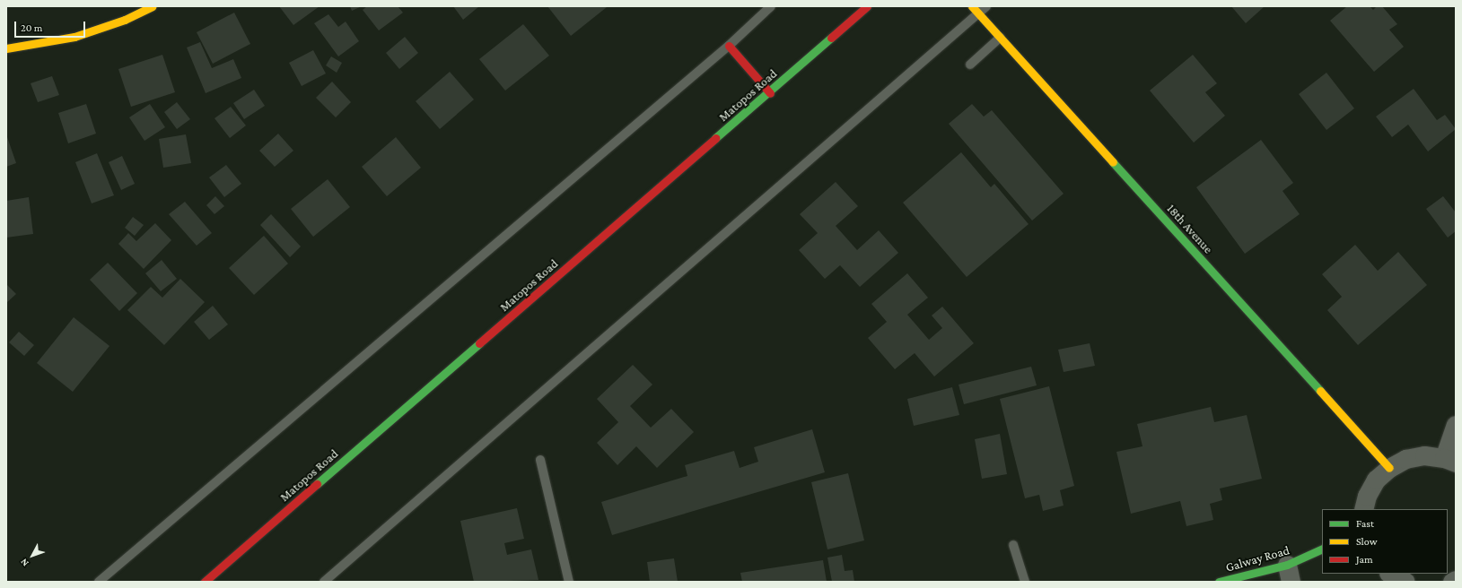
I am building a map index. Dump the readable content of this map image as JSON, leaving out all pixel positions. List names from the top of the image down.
{
  "streets": {
    "street": ["Matopos Road", "18th Avenue", "Galway Road"]
  },
  "legend": ["Fast", "Slow", "Jam"],
  "scale_bar": "20 m",
  "north": "bottom left"
}
